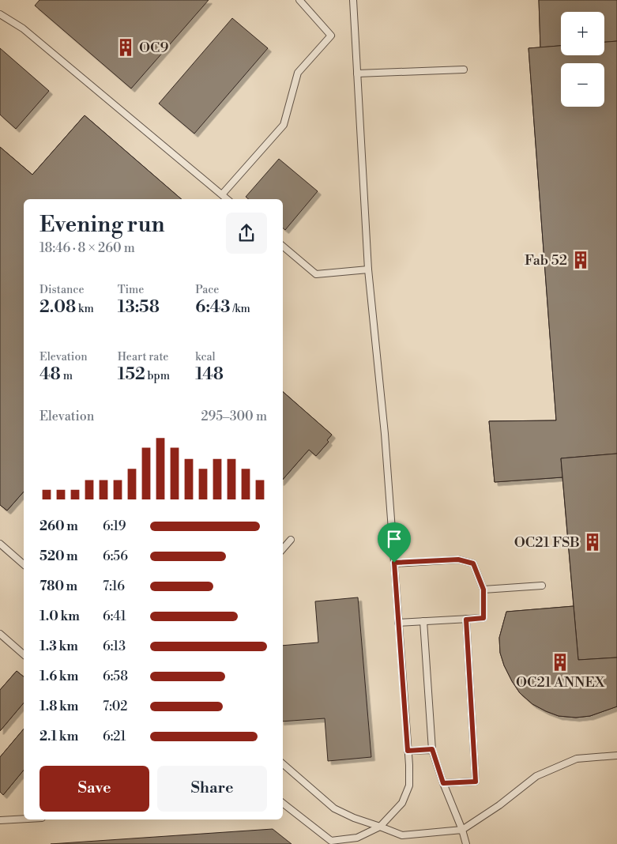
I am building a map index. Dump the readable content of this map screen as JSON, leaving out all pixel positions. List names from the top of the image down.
{
  "places": {
    "building": [
      "OC9",
      "Fab 52",
      "OC21 FSB",
      "OC21 ANNEX"
    ]
  },
  "page": {
    "map_buttons": ["+", "−"],
    "heading": ["Evening run", "18:46 · 8 × 260 m"],
    "stats": [
      ["Distance", "2.08 km"],
      ["Time", "13:58"],
      ["Pace", "6:43 /km"],
      ["Elevation", "48 m"],
      ["Heart rate", "152 bpm"],
      ["kcal", "148"]
    ],
    "chart": ["Elevation", "295–300 m"],
    "list": [
      {
        "name": "260 m",
        "note": "6:19"
      },
      {
        "name": "520 m",
        "note": "6:56"
      },
      {
        "name": "780 m",
        "note": "7:16"
      },
      {
        "name": "1.0 km",
        "note": "6:41"
      },
      {
        "name": "1.3 km",
        "note": "6:13"
      },
      {
        "name": "1.6 km",
        "note": "6:58"
      },
      {
        "name": "1.8 km",
        "note": "7:02"
      },
      {
        "name": "2.1 km",
        "note": "6:21"
      }
    ],
    "buttons": ["Save", "Share"]
  }
}
